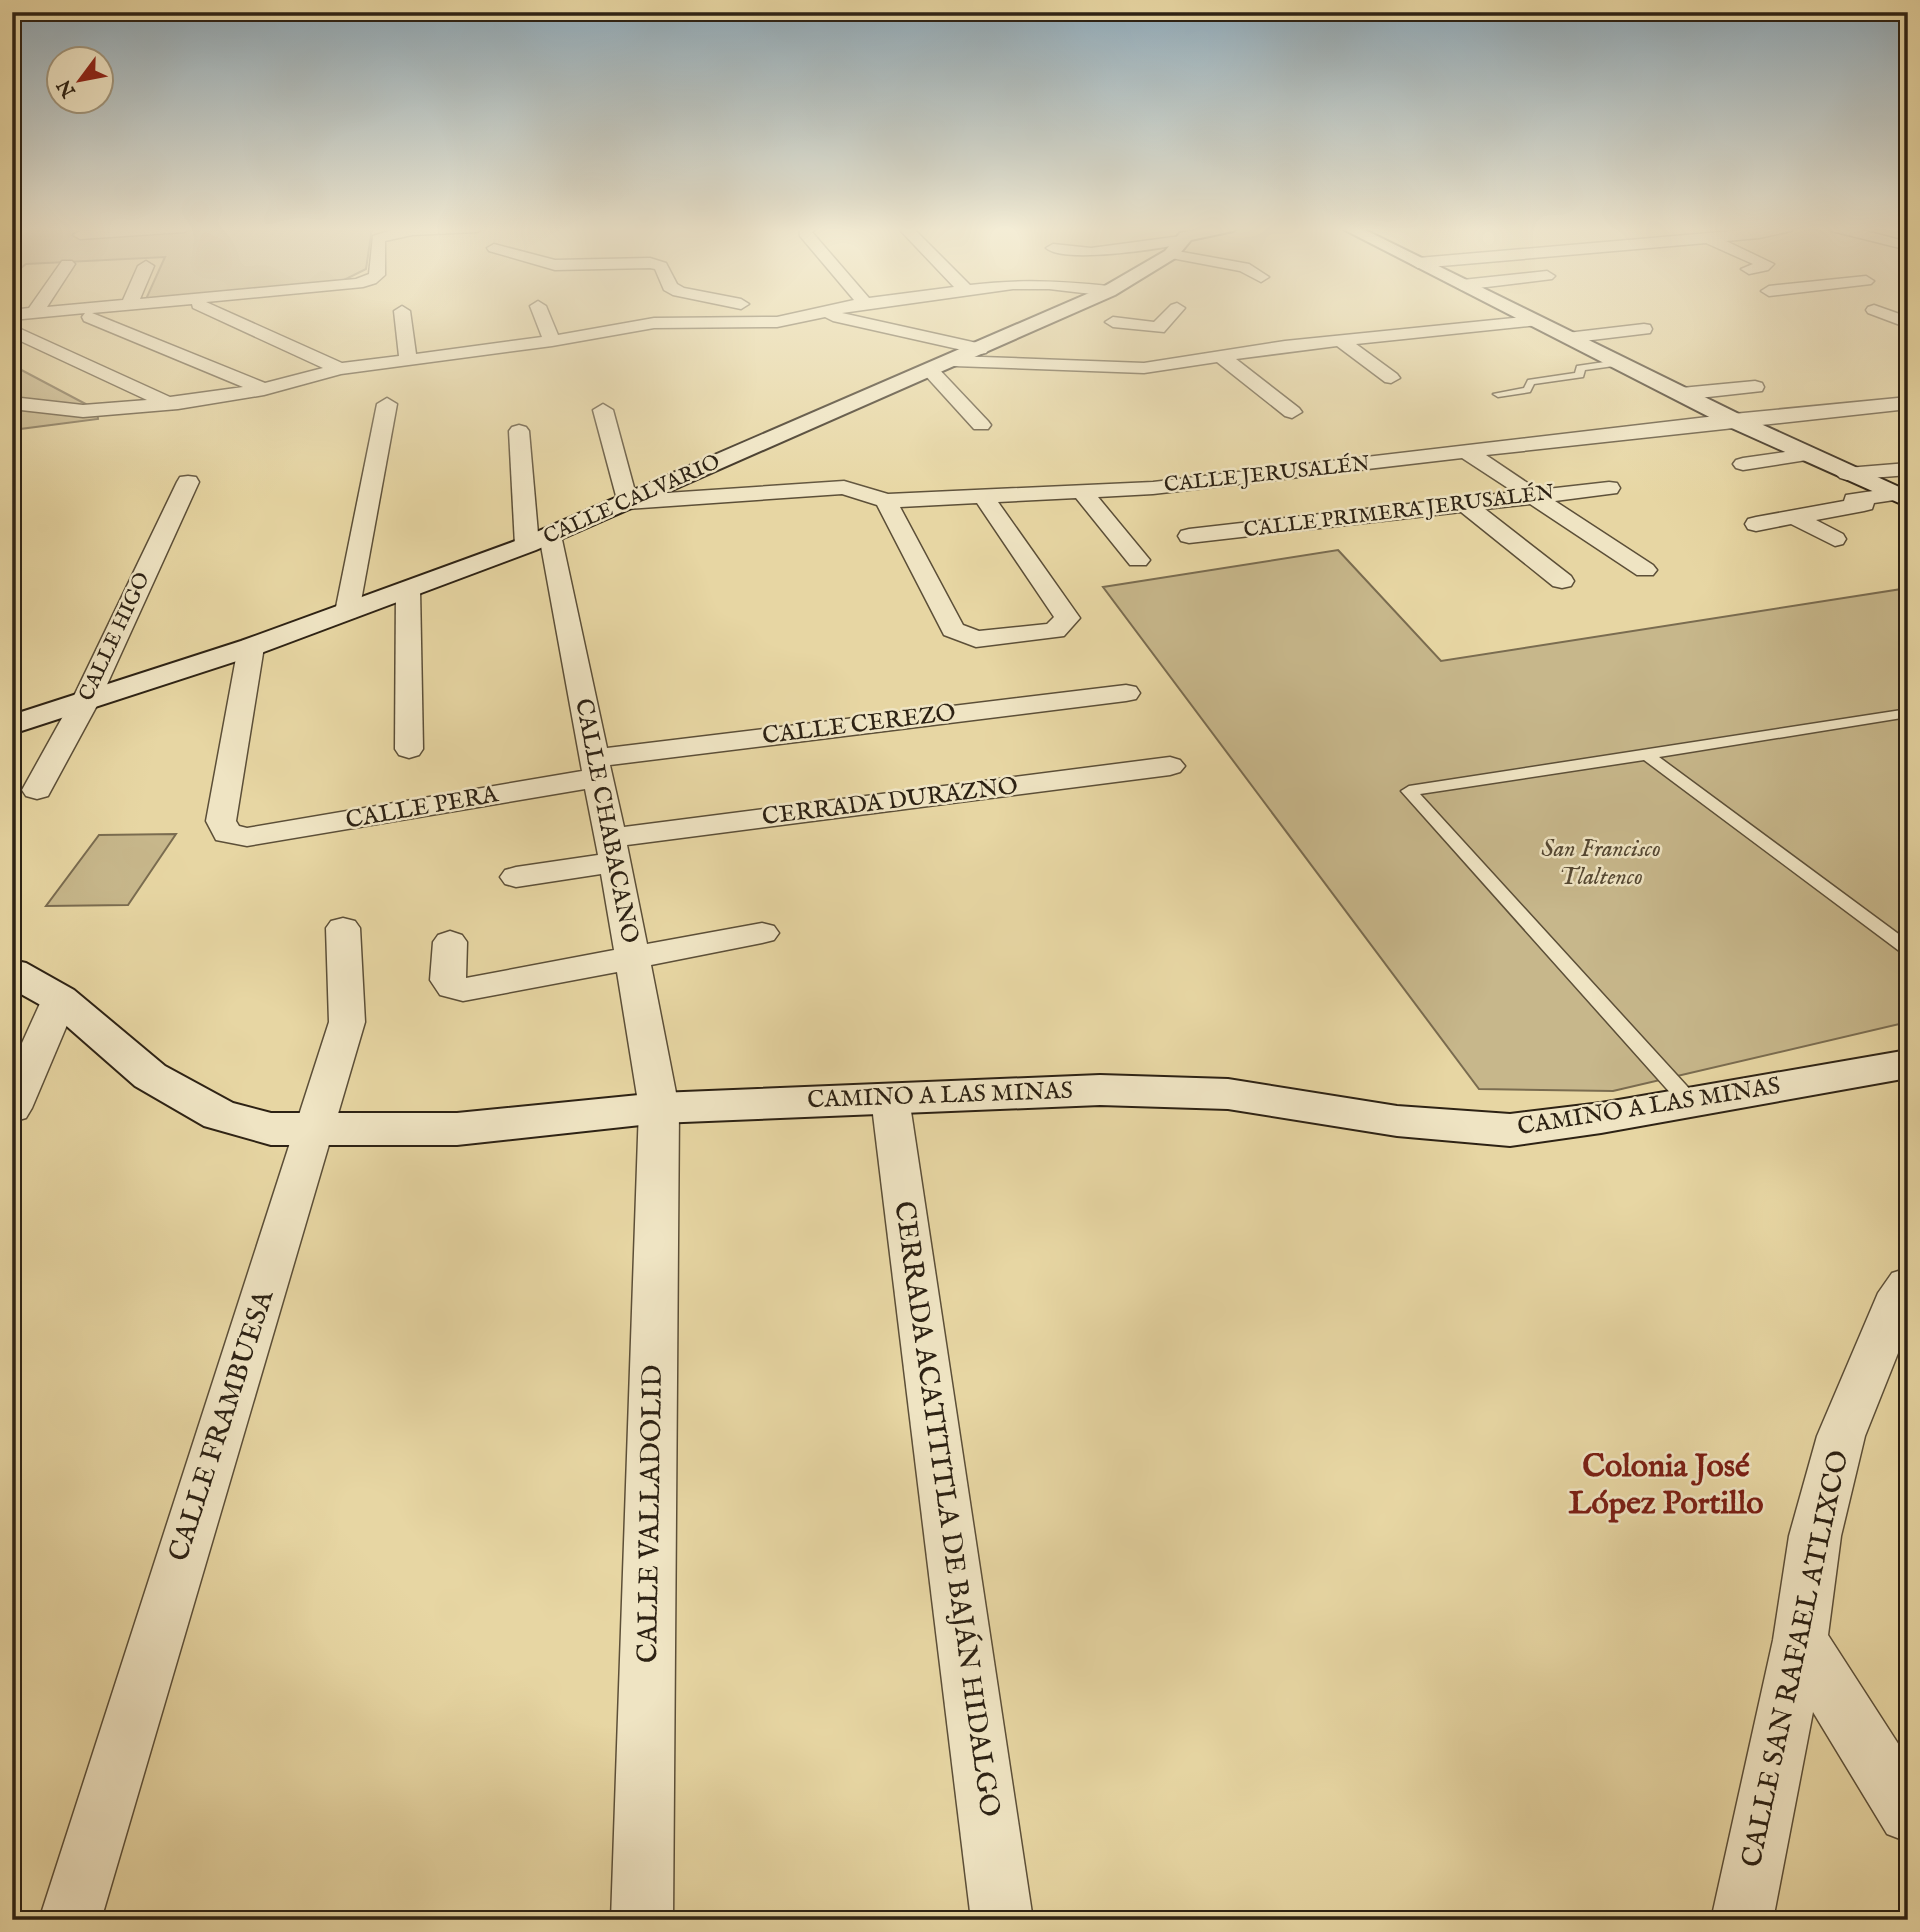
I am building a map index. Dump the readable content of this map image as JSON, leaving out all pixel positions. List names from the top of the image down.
{
  "streets": {
    "street": [
      "CALLE JERUSALÉN",
      "CALLE CALVARIO",
      "CALLE PRIMERA JERUSALÉN",
      "CALLE HIGO",
      "CALLE CEREZO",
      "CERRADA DURAZNO",
      "CALLE PERA",
      "CALLE CHABACANO",
      "CAMINO A LAS MINAS",
      "CALLE FRAMBUESA",
      "CERRADA ACATITITLA DE BAJÁN HIDALGO",
      "CALLE VALLADOLID",
      "CALLE SAN RAFAEL ATLIXCO"
    ]
  },
  "crossings": [
    ["CALLE JERUSALÉN", "CALLE CALVARIO"],
    ["CALLE CALVARIO", "CALLE HIGO"],
    ["CALLE CALVARIO", "CALLE PERA"],
    ["CALLE CALVARIO", "CALLE CHABACANO"],
    ["CALLE CEREZO", "CALLE PERA"],
    ["CALLE CEREZO", "CALLE CHABACANO"],
    ["CERRADA DURAZNO", "CALLE CHABACANO"],
    ["CALLE PERA", "CALLE CHABACANO"],
    ["CALLE CHABACANO", "CAMINO A LAS MINAS"],
    ["CALLE CHABACANO", "CALLE VALLADOLID"],
    ["CAMINO A LAS MINAS", "CALLE FRAMBUESA"],
    ["CAMINO A LAS MINAS", "CERRADA ACATITITLA DE BAJÁN HIDALGO"],
    ["CAMINO A LAS MINAS", "CALLE VALLADOLID"]
  ],
  "districts": ["Colonia José López Portillo"],
  "parks": ["San Francisco Tlaltenco"],
  "north": "bottom left"
}
